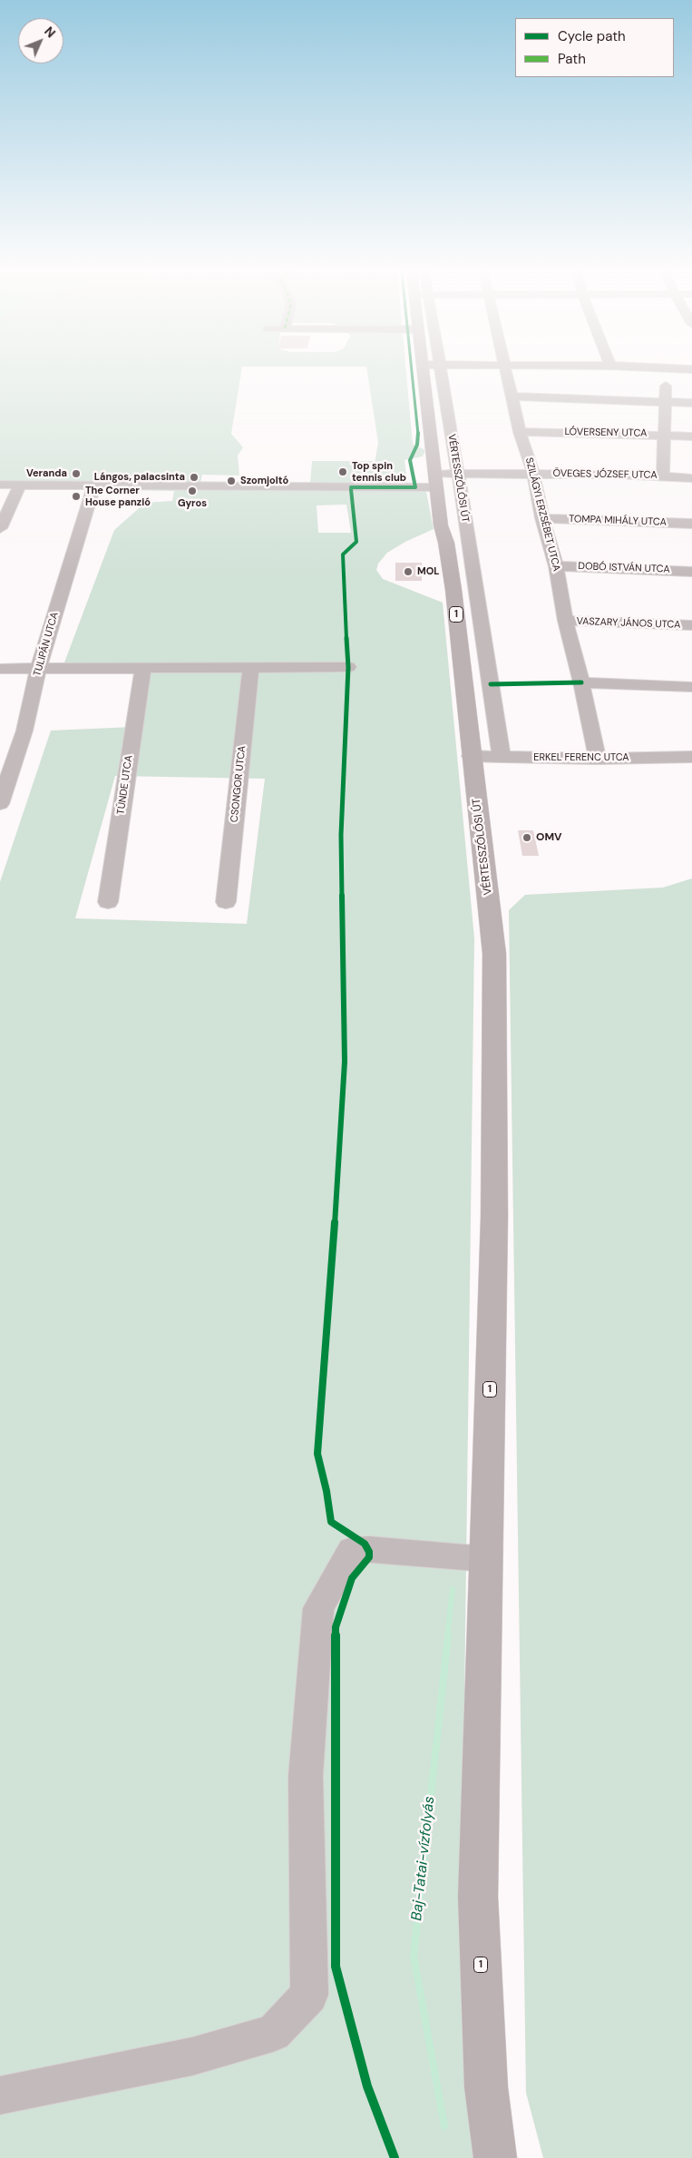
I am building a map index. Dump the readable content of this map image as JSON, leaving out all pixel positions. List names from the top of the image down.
{
  "streets": {
    "main road": ["VÉRTESSZŐLŐSI ÚT", "1"],
    "street": [
      "LÓVERSENY UTCA",
      "ÖVEGES JÓZSEF UTCA",
      "SZILÁGYI ERZSÉBET UTCA",
      "TOMPA MIHÁLY UTCA",
      "DOBÓ ISTVÁN UTCA",
      "VASZARY JÁNOS UTCA",
      "TULIPÁN UTCA",
      "ERKEL FERENC UTCA",
      "CSONGOR UTCA",
      "TÜNDE UTCA"
    ]
  },
  "crossings": [
    ["LÓVERSENY UTCA", "SZILÁGYI ERZSÉBET UTCA"],
    ["ÖVEGES JÓZSEF UTCA", "VÉRTESSZŐLŐSI ÚT"],
    ["ÖVEGES JÓZSEF UTCA", "SZILÁGYI ERZSÉBET UTCA"],
    ["ÖVEGES JÓZSEF UTCA", "TULIPÁN UTCA"],
    ["VÉRTESSZŐLŐSI ÚT", "1"],
    ["VÉRTESSZŐLŐSI ÚT", "ERKEL FERENC UTCA"],
    ["SZILÁGYI ERZSÉBET UTCA", "TOMPA MIHÁLY UTCA"],
    ["SZILÁGYI ERZSÉBET UTCA", "DOBÓ ISTVÁN UTCA"],
    ["SZILÁGYI ERZSÉBET UTCA", "VASZARY JÁNOS UTCA"],
    ["SZILÁGYI ERZSÉBET UTCA", "ERKEL FERENC UTCA"]
  ],
  "water": ["Baj-Tatai-vízfolyás"],
  "places": [
    "Top spin tennis club",
    "Veranda",
    "Lángos, palacsinta",
    "Szomjoltó",
    "Gyros",
    "The Corner House panzió",
    "MOL",
    "OMV"
  ],
  "legend": ["Cycle path", "Path"],
  "north": "top right"
}
